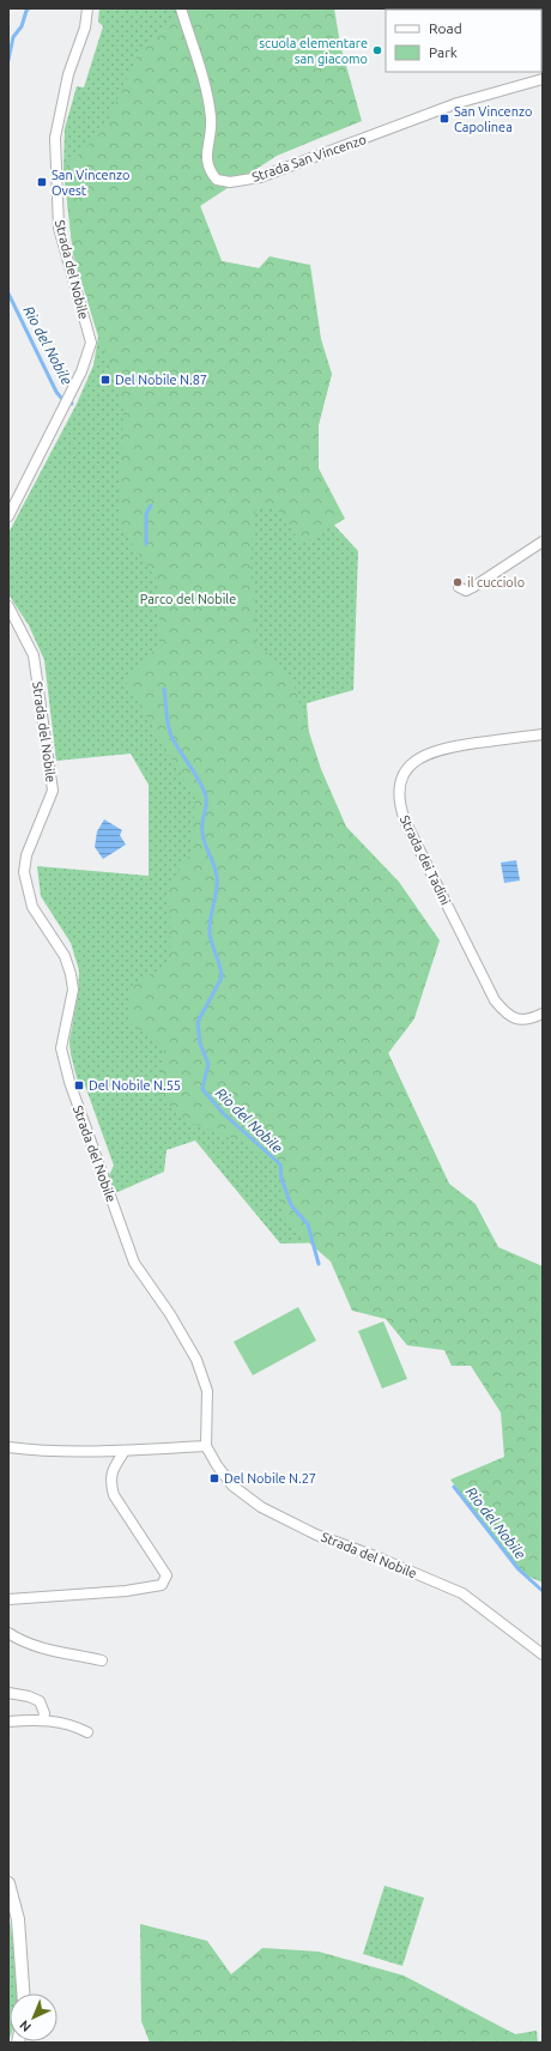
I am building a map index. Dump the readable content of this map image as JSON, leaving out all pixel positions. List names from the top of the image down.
{
  "streets": {
    "street": ["Strada San Vincenzo", "Strada del Nobile", "Strada dei Tadini"]
  },
  "water": ["Rio del Nobile"],
  "parks": ["Parco del Nobile"],
  "places": {
    "other": ["scuola elementare san giacomo", "il cucciolo"],
    "transit": [
      "San Vincenzo Capolinea",
      "San Vincenzo Ovest",
      "Del Nobile N.87",
      "Del Nobile N.55",
      "Del Nobile N.27"
    ]
  },
  "legend": ["Road", "Park"],
  "north": "bottom left"
}
